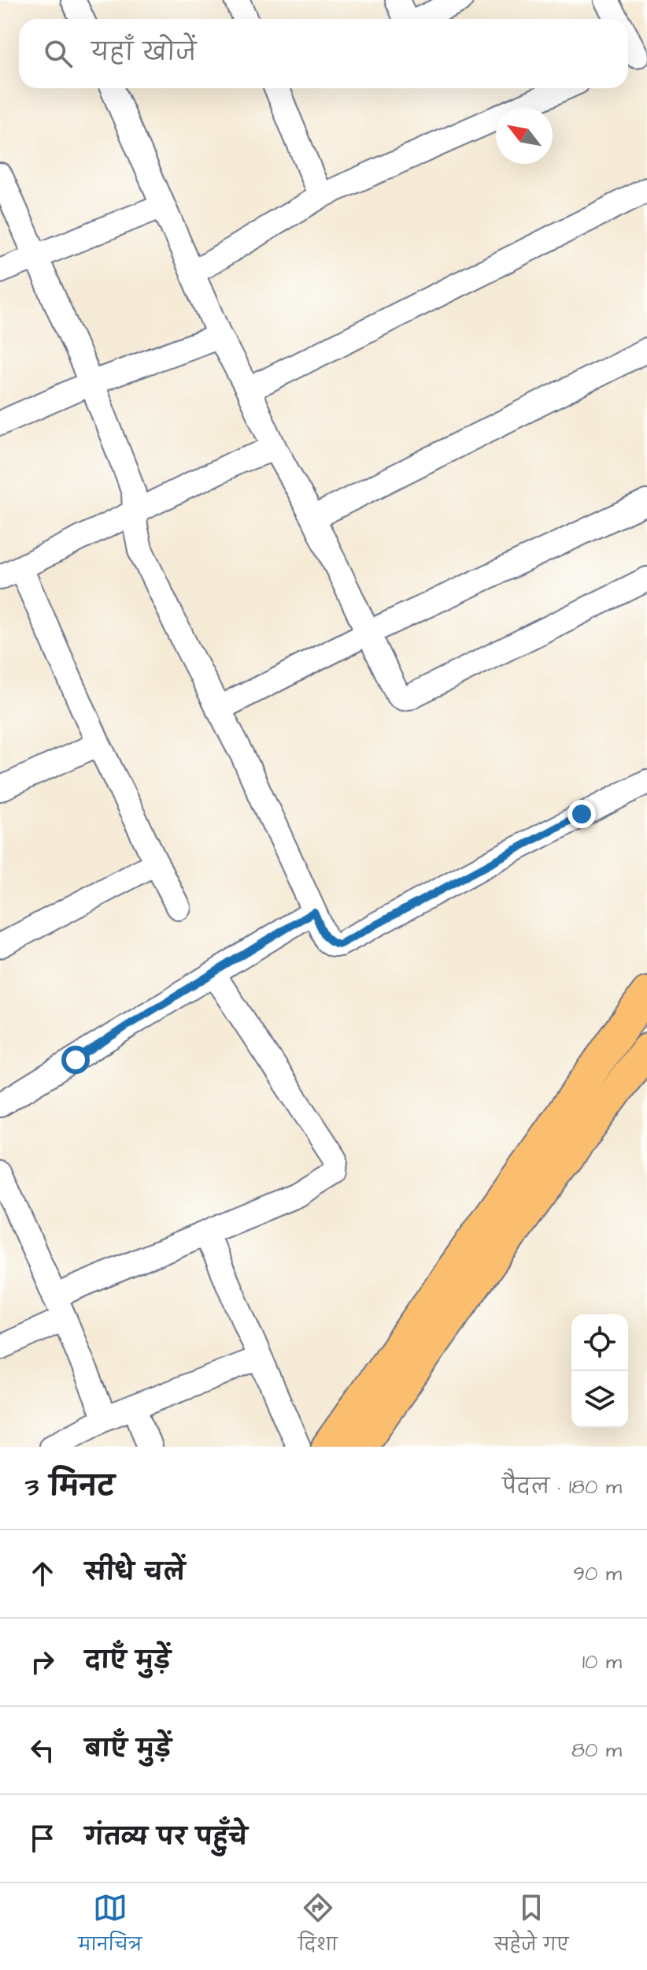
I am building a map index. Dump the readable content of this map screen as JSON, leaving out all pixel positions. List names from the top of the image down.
{
  "north": "top left",
  "page": {
    "search": "यहाँ खोजें",
    "heading": ["3 मिनट", "पैदल · 180 m"],
    "list": [
      ["सीधे चलें", "90 m"],
      ["दाएँ मुड़ें", "10 m"],
      ["बाएँ मुड़ें", "80 m"],
      "गंतव्य पर पहुँचे"
    ],
    "nav": ["मानचित्र", "दिशा", "सहेजे गए"]
  }
}
